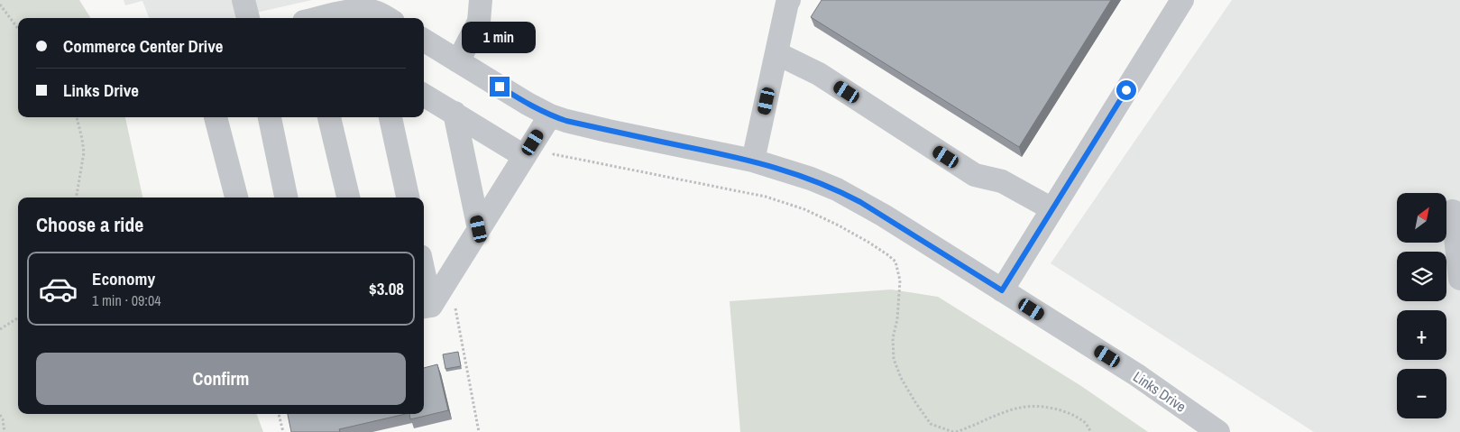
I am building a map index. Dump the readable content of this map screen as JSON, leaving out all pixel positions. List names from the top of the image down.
{
  "streets": {
    "street": ["Links Drive"]
  },
  "north": "top right",
  "page": {
    "banner": ["Commerce Center Drive", "Links Drive"],
    "bubble": "1 min",
    "map_buttons": ["+", "−"],
    "heading": "Choose a ride",
    "list": [
      {
        "name": "Economy",
        "note": "1 min · 09:04",
        "value": "$3.08"
      }
    ],
    "buttons": "Confirm"
  }
}
